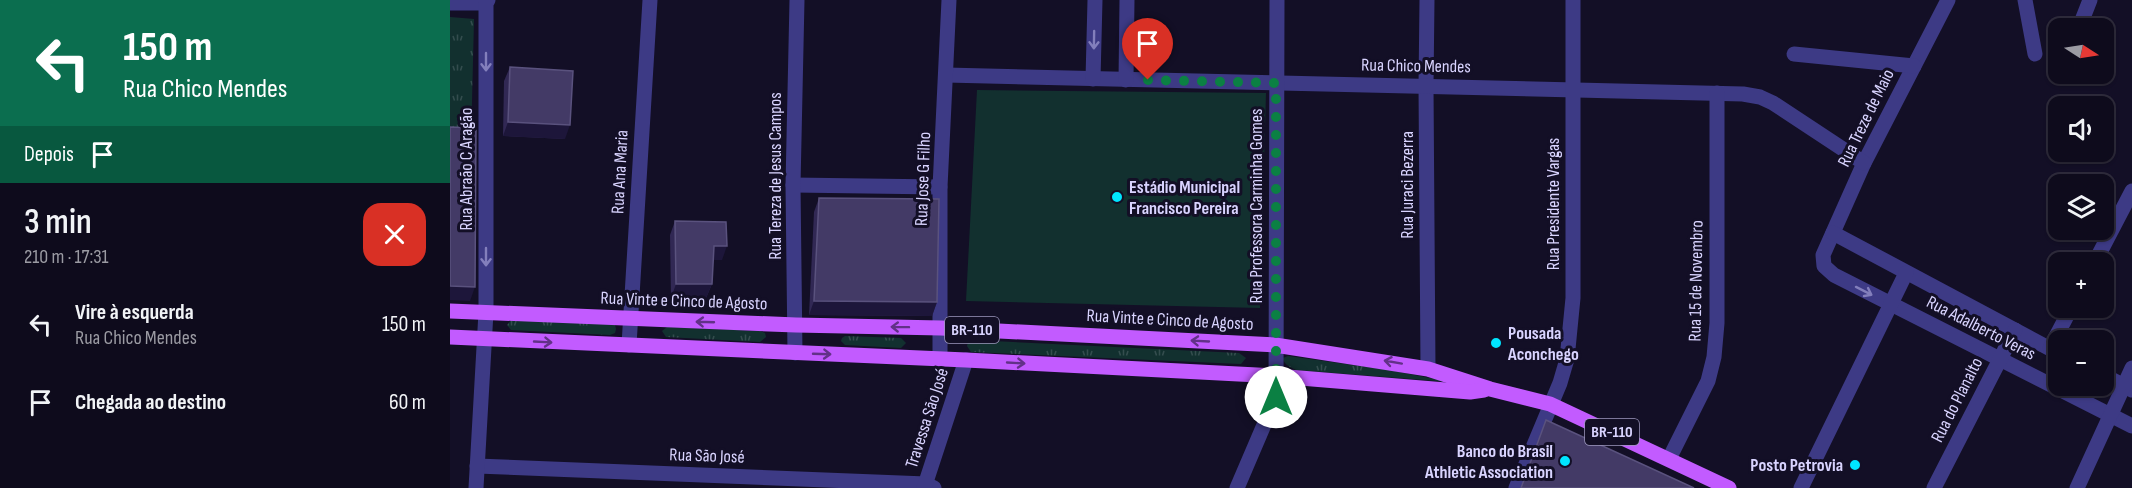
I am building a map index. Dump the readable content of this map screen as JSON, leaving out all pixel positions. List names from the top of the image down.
{
  "streets": {
    "main road": ["Rua Vinte e Cinco de Agosto", "BR-110"],
    "street": [
      "Rua Chico Mendes",
      "Rua Treze de Maio",
      "Rua Abraão C Aragão",
      "Rua Ana Maria",
      "Rua Tereza de Jesus Campos",
      "Rua Jose G Filho",
      "Rua Juraci Bezerra",
      "Rua Presidente Vargas",
      "Rua Professora Carminha Gomes",
      "Rua 15 de Novembro",
      "Rua Adalberto Veras",
      "Rua do Planalto",
      "Travessa São José",
      "Rua São José"
    ]
  },
  "crossings": [
    ["Rua Chico Mendes", "Rua Treze de Maio"],
    ["Rua Chico Mendes", "Rua Jose G Filho"],
    ["Rua Chico Mendes", "Rua Juraci Bezerra"],
    ["Rua Chico Mendes", "Rua Presidente Vargas"],
    ["Rua Chico Mendes", "Rua Professora Carminha Gomes"],
    ["Rua Chico Mendes", "Rua 15 de Novembro"],
    ["Rua Treze de Maio", "Rua Adalberto Veras"],
    ["Rua Abraão C Aragão", "Rua Vinte e Cinco de Agosto"],
    ["Rua Abraão C Aragão", "BR-110"],
    ["Rua Abraão C Aragão", "Rua São José"],
    ["Rua Ana Maria", "Rua Vinte e Cinco de Agosto"],
    ["Rua Ana Maria", "BR-110"],
    ["Rua Tereza de Jesus Campos", "Rua Vinte e Cinco de Agosto"],
    ["Rua Tereza de Jesus Campos", "BR-110"],
    ["Rua Jose G Filho", "Rua Vinte e Cinco de Agosto"],
    ["Rua Jose G Filho", "BR-110"],
    ["Rua Juraci Bezerra", "Rua Vinte e Cinco de Agosto"],
    ["Rua Presidente Vargas", "BR-110"],
    ["Rua Professora Carminha Gomes", "Rua Vinte e Cinco de Agosto"],
    ["Rua Professora Carminha Gomes", "BR-110"],
    ["Rua 15 de Novembro", "BR-110"],
    ["Rua Vinte e Cinco de Agosto", "BR-110"],
    ["Rua Adalberto Veras", "Rua do Planalto"],
    ["BR-110", "Travessa São José"],
    ["Travessa São José", "Rua São José"]
  ],
  "one_way": ["Rua Abraão C Aragão"],
  "places": [
    "Estádio Municipal Francisco Pereira",
    "Pousada Aconchego",
    "Banco do Brasil Athletic Association",
    "Posto Petrovia"
  ],
  "north": "right",
  "page": {
    "turn": ["150 m", "Rua Chico Mendes"],
    "map_buttons": ["+", "−"],
    "then": "Depois",
    "heading": ["3 min", "210 m · 17:31"],
    "list": [
      {
        "name": "Vire à esquerda",
        "note": "Rua Chico Mendes",
        "value": "150 m"
      },
      {
        "name": "Chegada ao destino",
        "value": "60 m"
      }
    ]
  }
}
